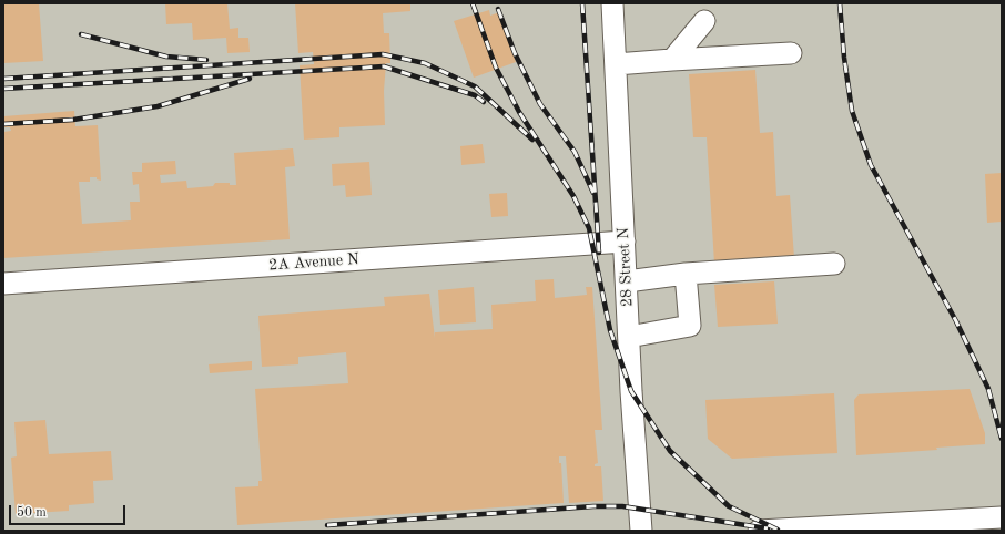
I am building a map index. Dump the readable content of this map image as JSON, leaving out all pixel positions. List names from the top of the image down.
{
  "streets": {
    "street": ["2A Avenue N", "28 Street N"]
  },
  "crossings": [
    ["2A Avenue N", "28 Street N"]
  ],
  "scale_bar": "50 m"
}
